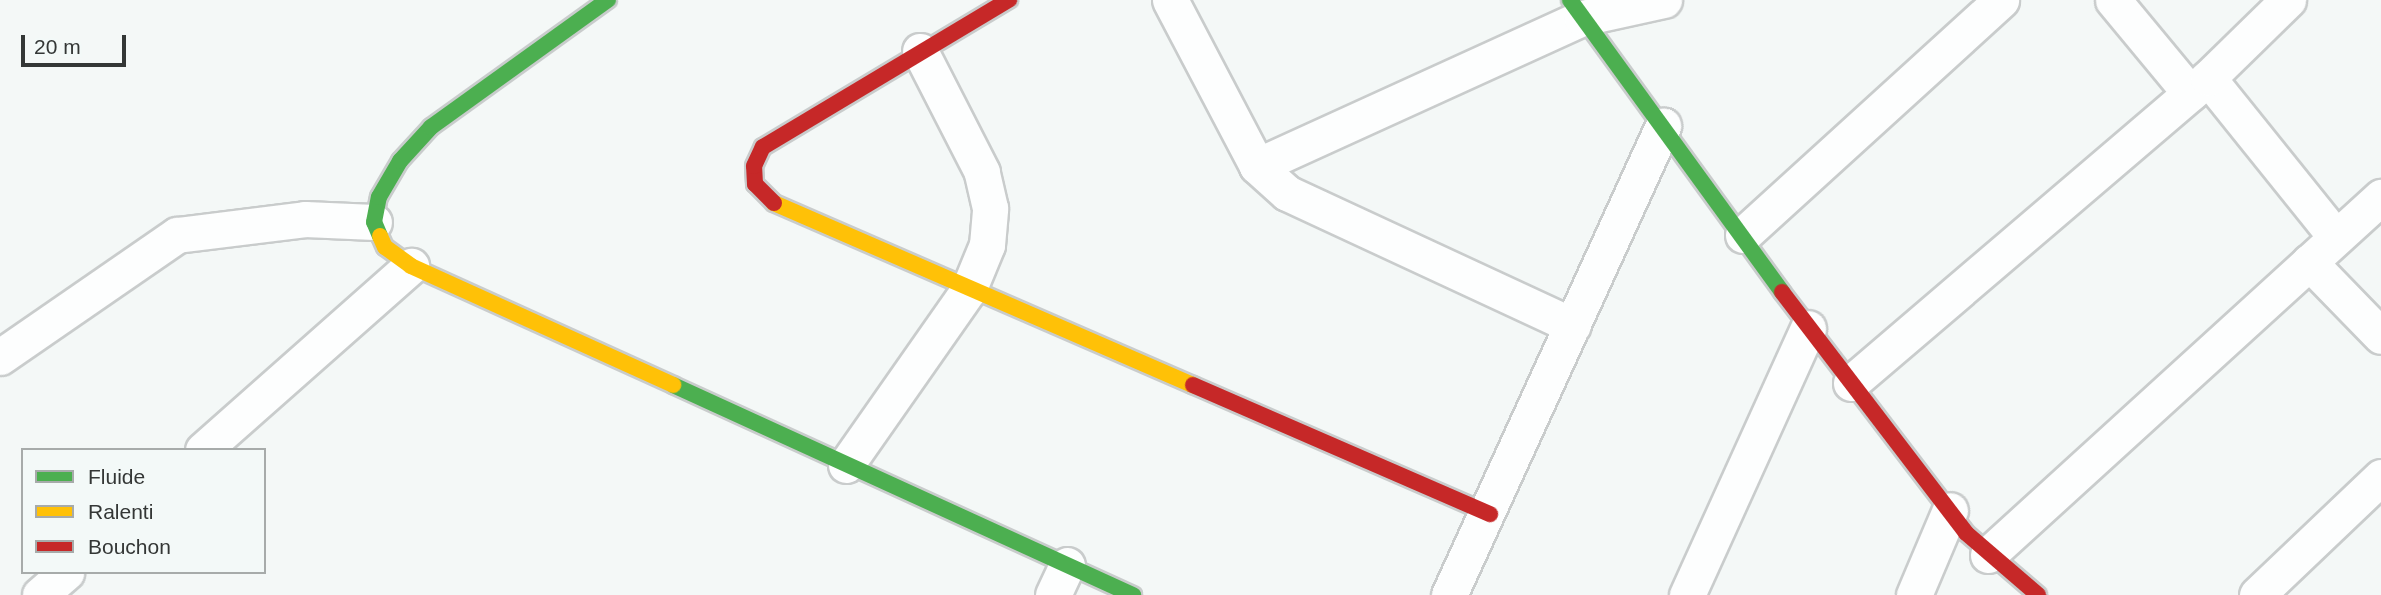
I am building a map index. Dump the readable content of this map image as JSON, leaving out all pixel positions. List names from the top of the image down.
{
  "legend": ["Fluide", "Ralenti", "Bouchon"],
  "scale_bar": "20 m"
}
